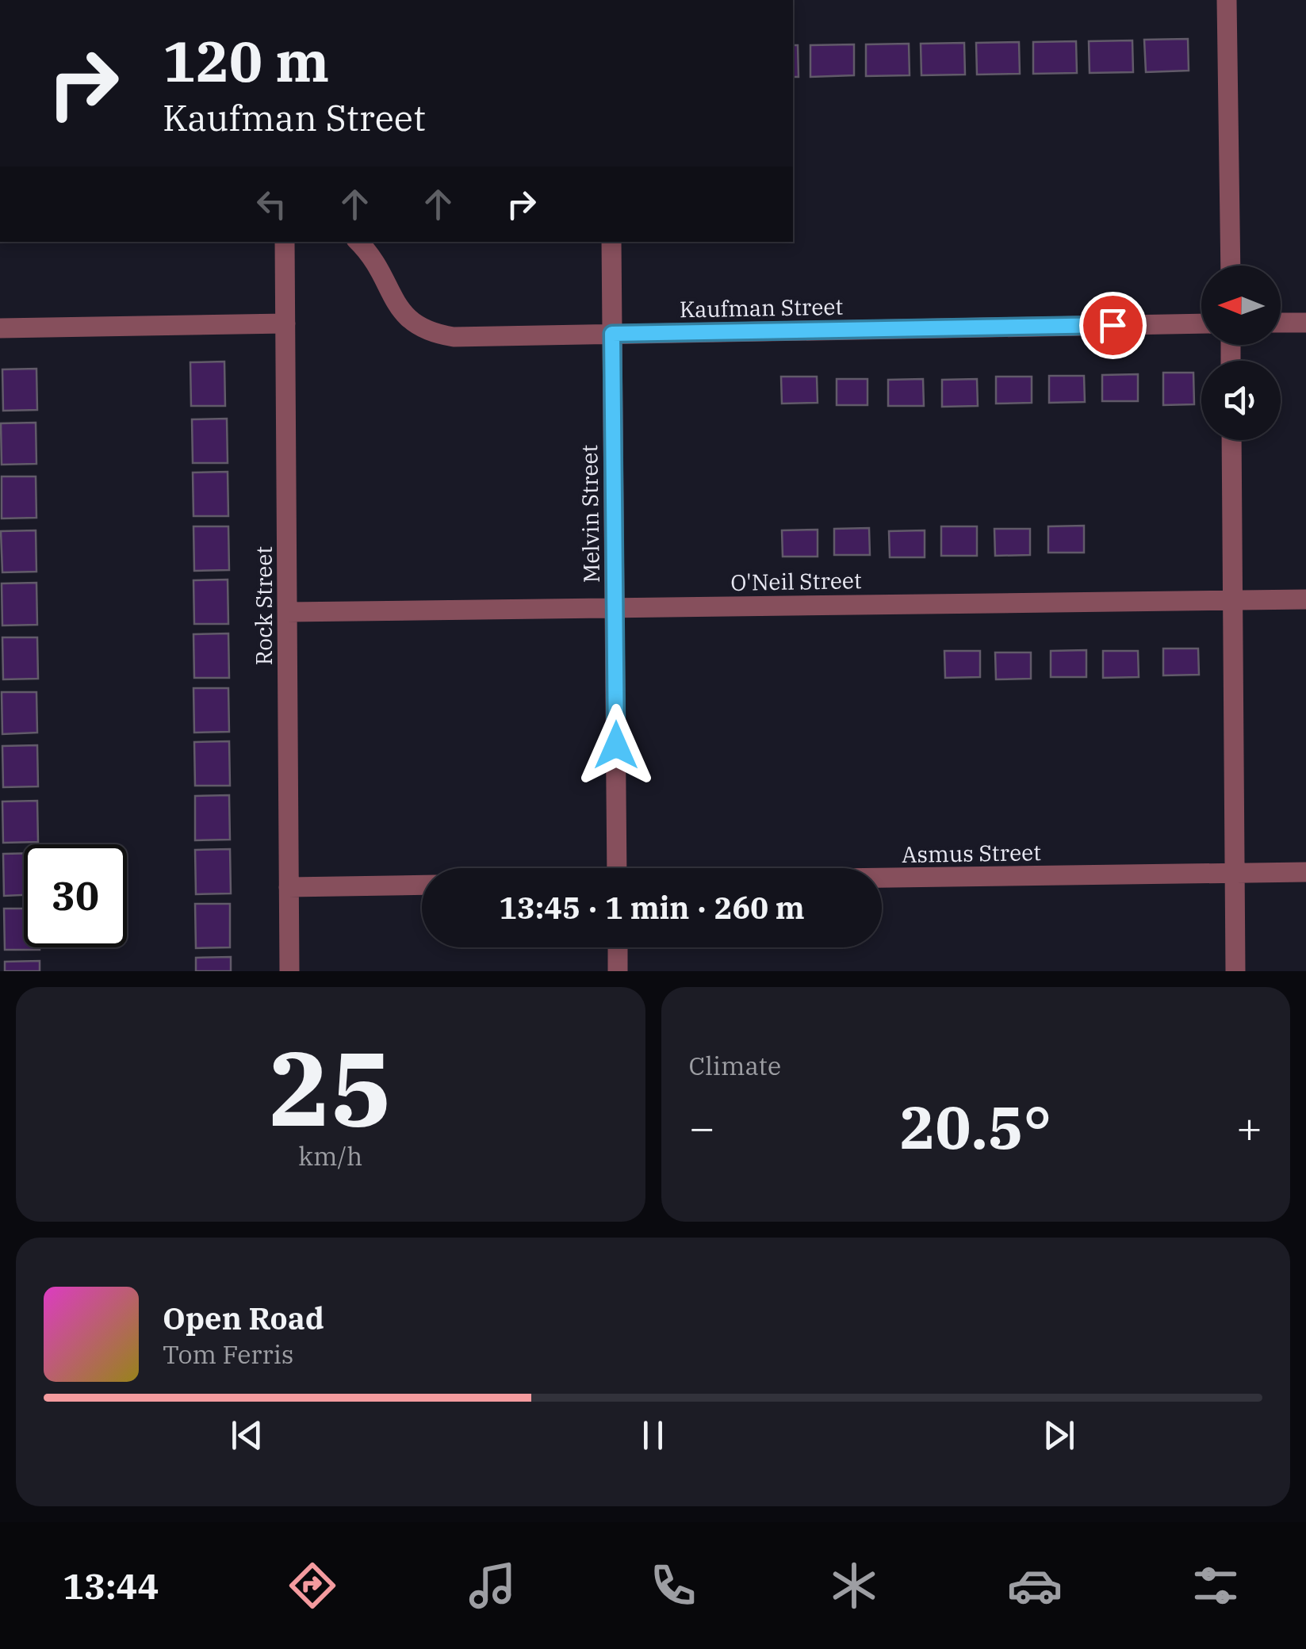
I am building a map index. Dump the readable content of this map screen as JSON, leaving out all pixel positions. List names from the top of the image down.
{
  "streets": {
    "street": [
      "Kaufman Street",
      "Melvin Street",
      "O'Neil Street",
      "Rock Street",
      "Asmus Street"
    ]
  },
  "crossings": [
    ["Kaufman Street", "Melvin Street"],
    ["Melvin Street", "O'Neil Street"],
    ["O'Neil Street", "Rock Street"]
  ],
  "north": "left",
  "page": {
    "turn": ["120 m", "Kaufman Street"],
    "limit": "30",
    "trip": "13:45 · 1 min · 260 m",
    "tile": [
      ["25", "km/h"],
      "Climate"
    ],
    "heat": ["−", "20.5°", "+"],
    "song": ["Open Road", "Tom Ferris"],
    "tabs": "13:44"
  }
}
